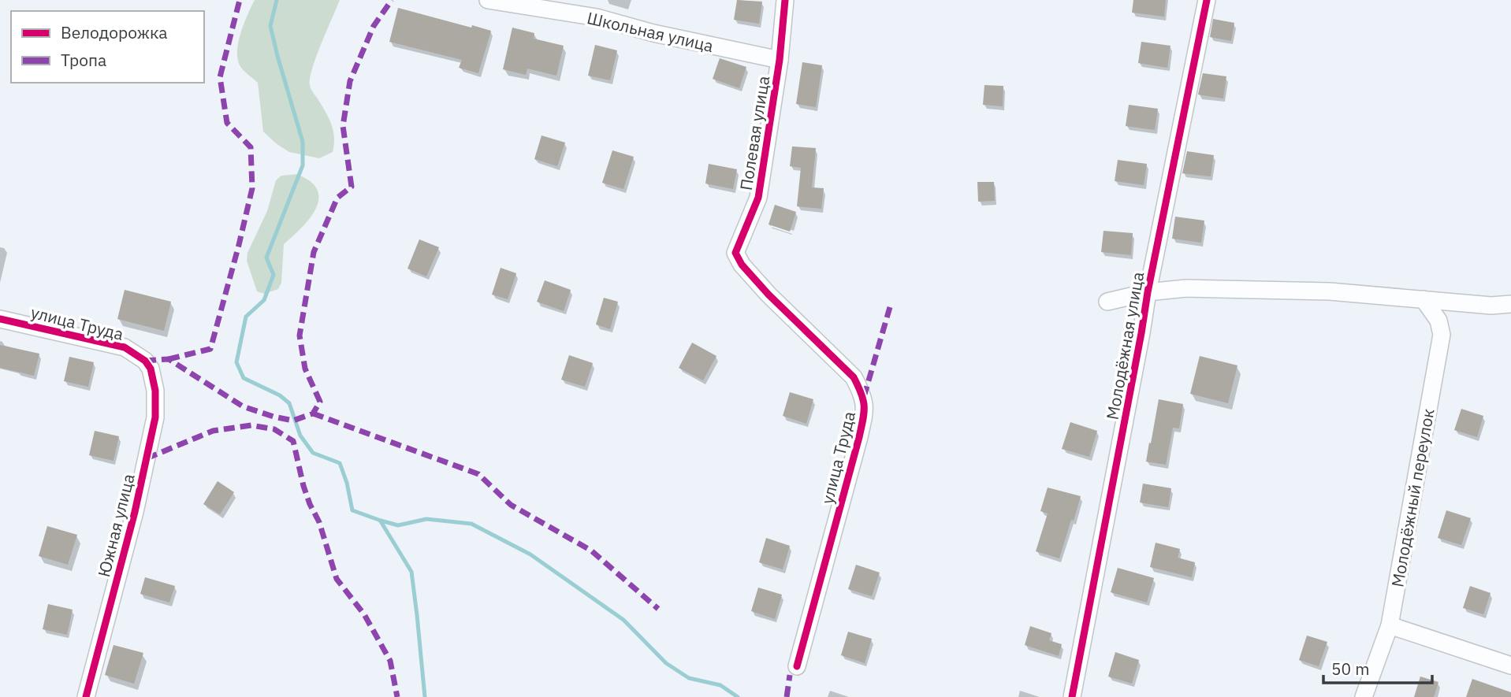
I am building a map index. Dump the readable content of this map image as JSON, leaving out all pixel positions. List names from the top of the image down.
{
  "streets": {
    "street": [
      "Школьная улица",
      "Полевая улица",
      "улица Труда",
      "Молодёжная улица",
      "Молодёжный переулок",
      "Южная улица"
    ]
  },
  "crossings": [
    ["Школьная улица", "Полевая улица"],
    ["Полевая улица", "улица Труда"],
    ["улица Труда", "Южная улица"]
  ],
  "legend": ["Велодорожка", "Тропа"],
  "scale_bar": "50 m"
}
